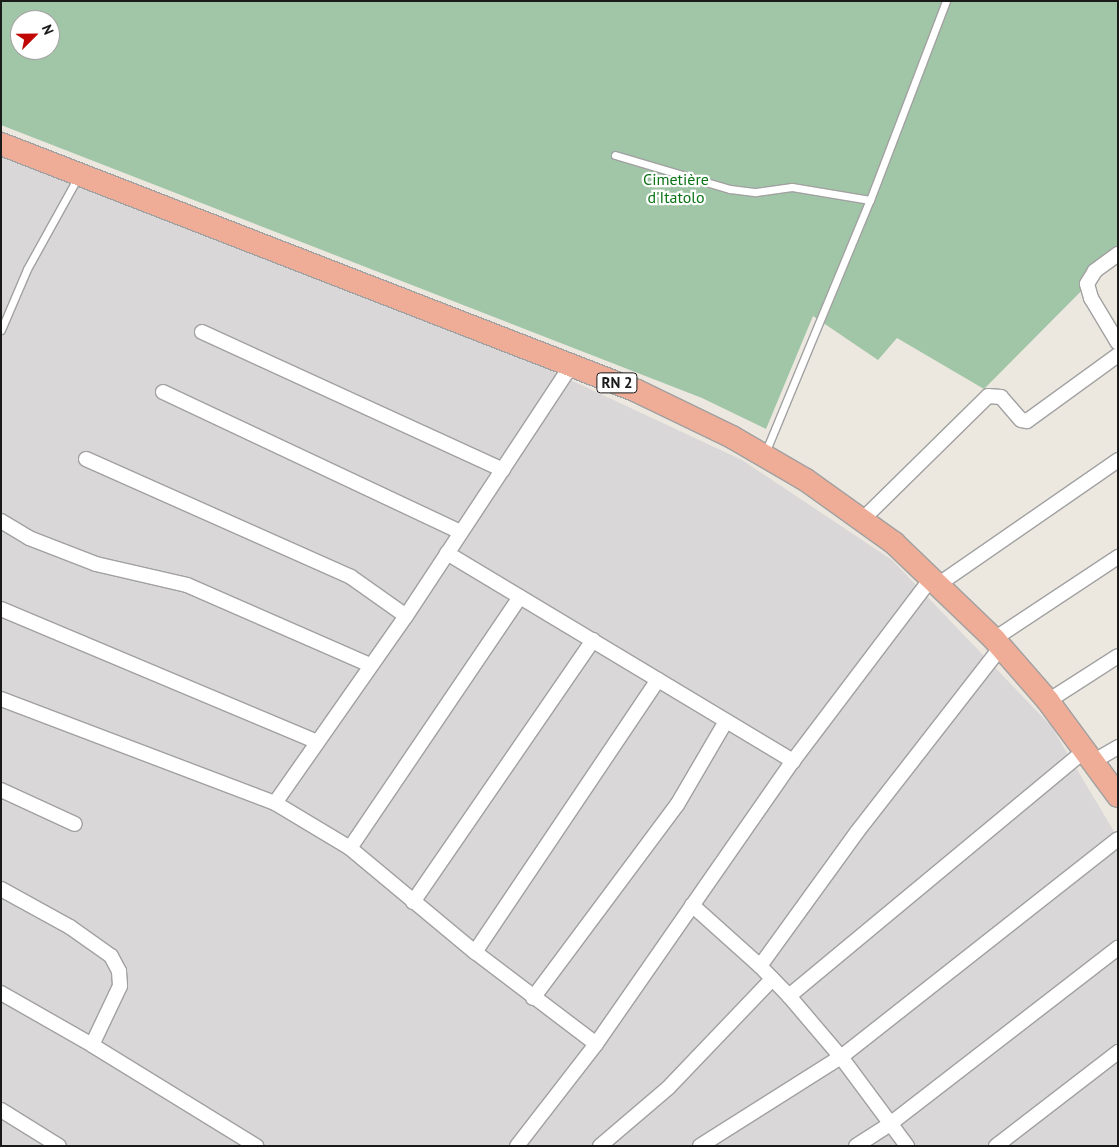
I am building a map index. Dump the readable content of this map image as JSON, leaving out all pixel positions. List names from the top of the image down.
{
  "streets": {
    "highway": ["RN 2"]
  },
  "parks": ["Cimetière d'Itatolo"],
  "north": "top right"
}
